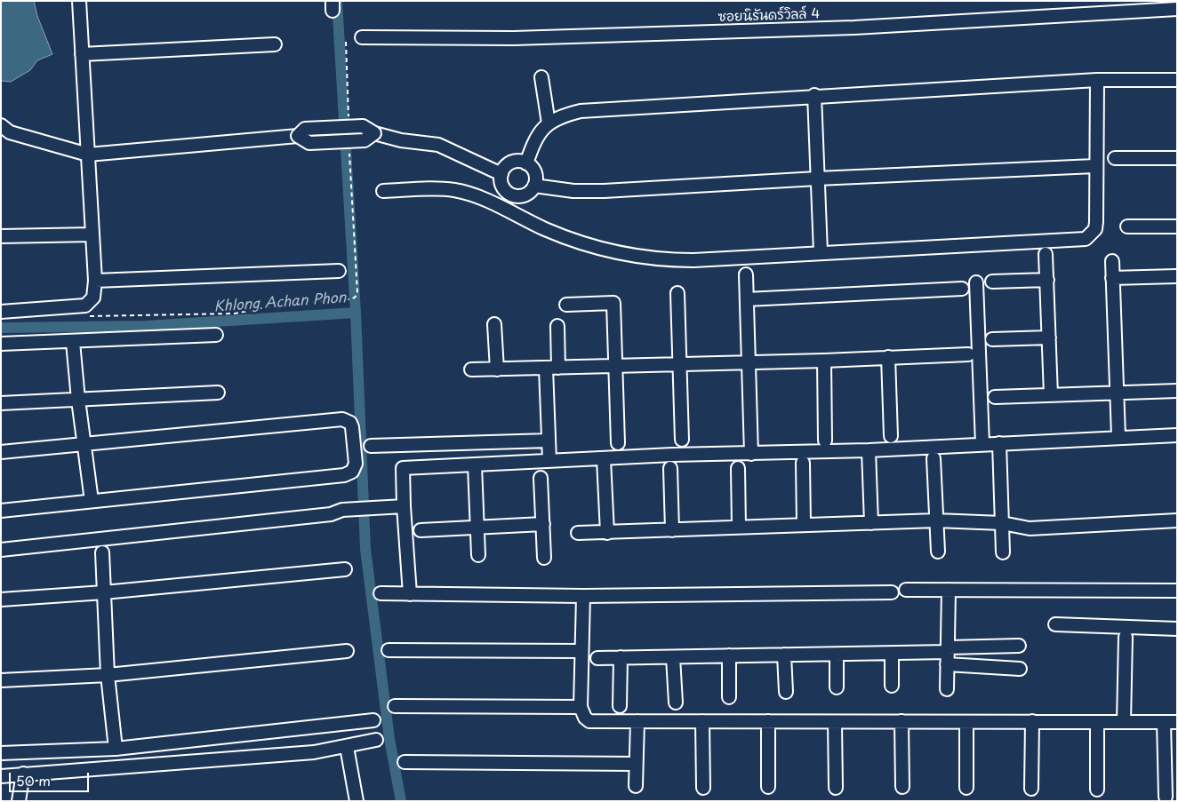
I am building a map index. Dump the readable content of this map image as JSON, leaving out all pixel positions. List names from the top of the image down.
{
  "streets": {
    "street": ["ซอยนิรันดร์วิลล์ 4"]
  },
  "water": ["Khlong Achan Phon"],
  "scale_bar": "50 m"
}
